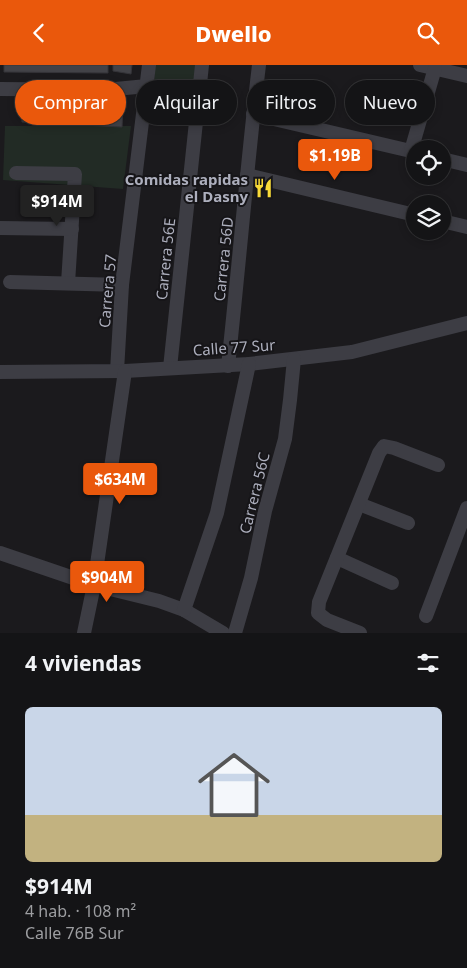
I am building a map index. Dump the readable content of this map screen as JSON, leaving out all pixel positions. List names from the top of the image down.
{
  "streets": {
    "street": [
      "Carrera 56E",
      "Carrera 56D",
      "Carrera 57",
      "Calle 77 Sur",
      "Carrera 56C"
    ]
  },
  "crossings": [
    ["Carrera 56E", "Calle 77 Sur"],
    ["Carrera 56D", "Calle 77 Sur"],
    ["Carrera 57", "Calle 77 Sur"],
    ["Calle 77 Sur", "Carrera 56C"]
  ],
  "places": {
    "restaurant": ["Comidas rapidas el Dasny"]
  },
  "page": {
    "header": "Dwello",
    "chip": [
      "Comprar",
      "Alquilar",
      "Filtros",
      "Nuevo"
    ],
    "price": [
      "$1.19B",
      "$914M",
      "$634M",
      "$904M"
    ],
    "heading": "4 viviendas",
    "list": [
      {
        "name": "$914M",
        "note": "4 hab. · 108 m² · Calle 76B Sur"
      }
    ]
  }
}
